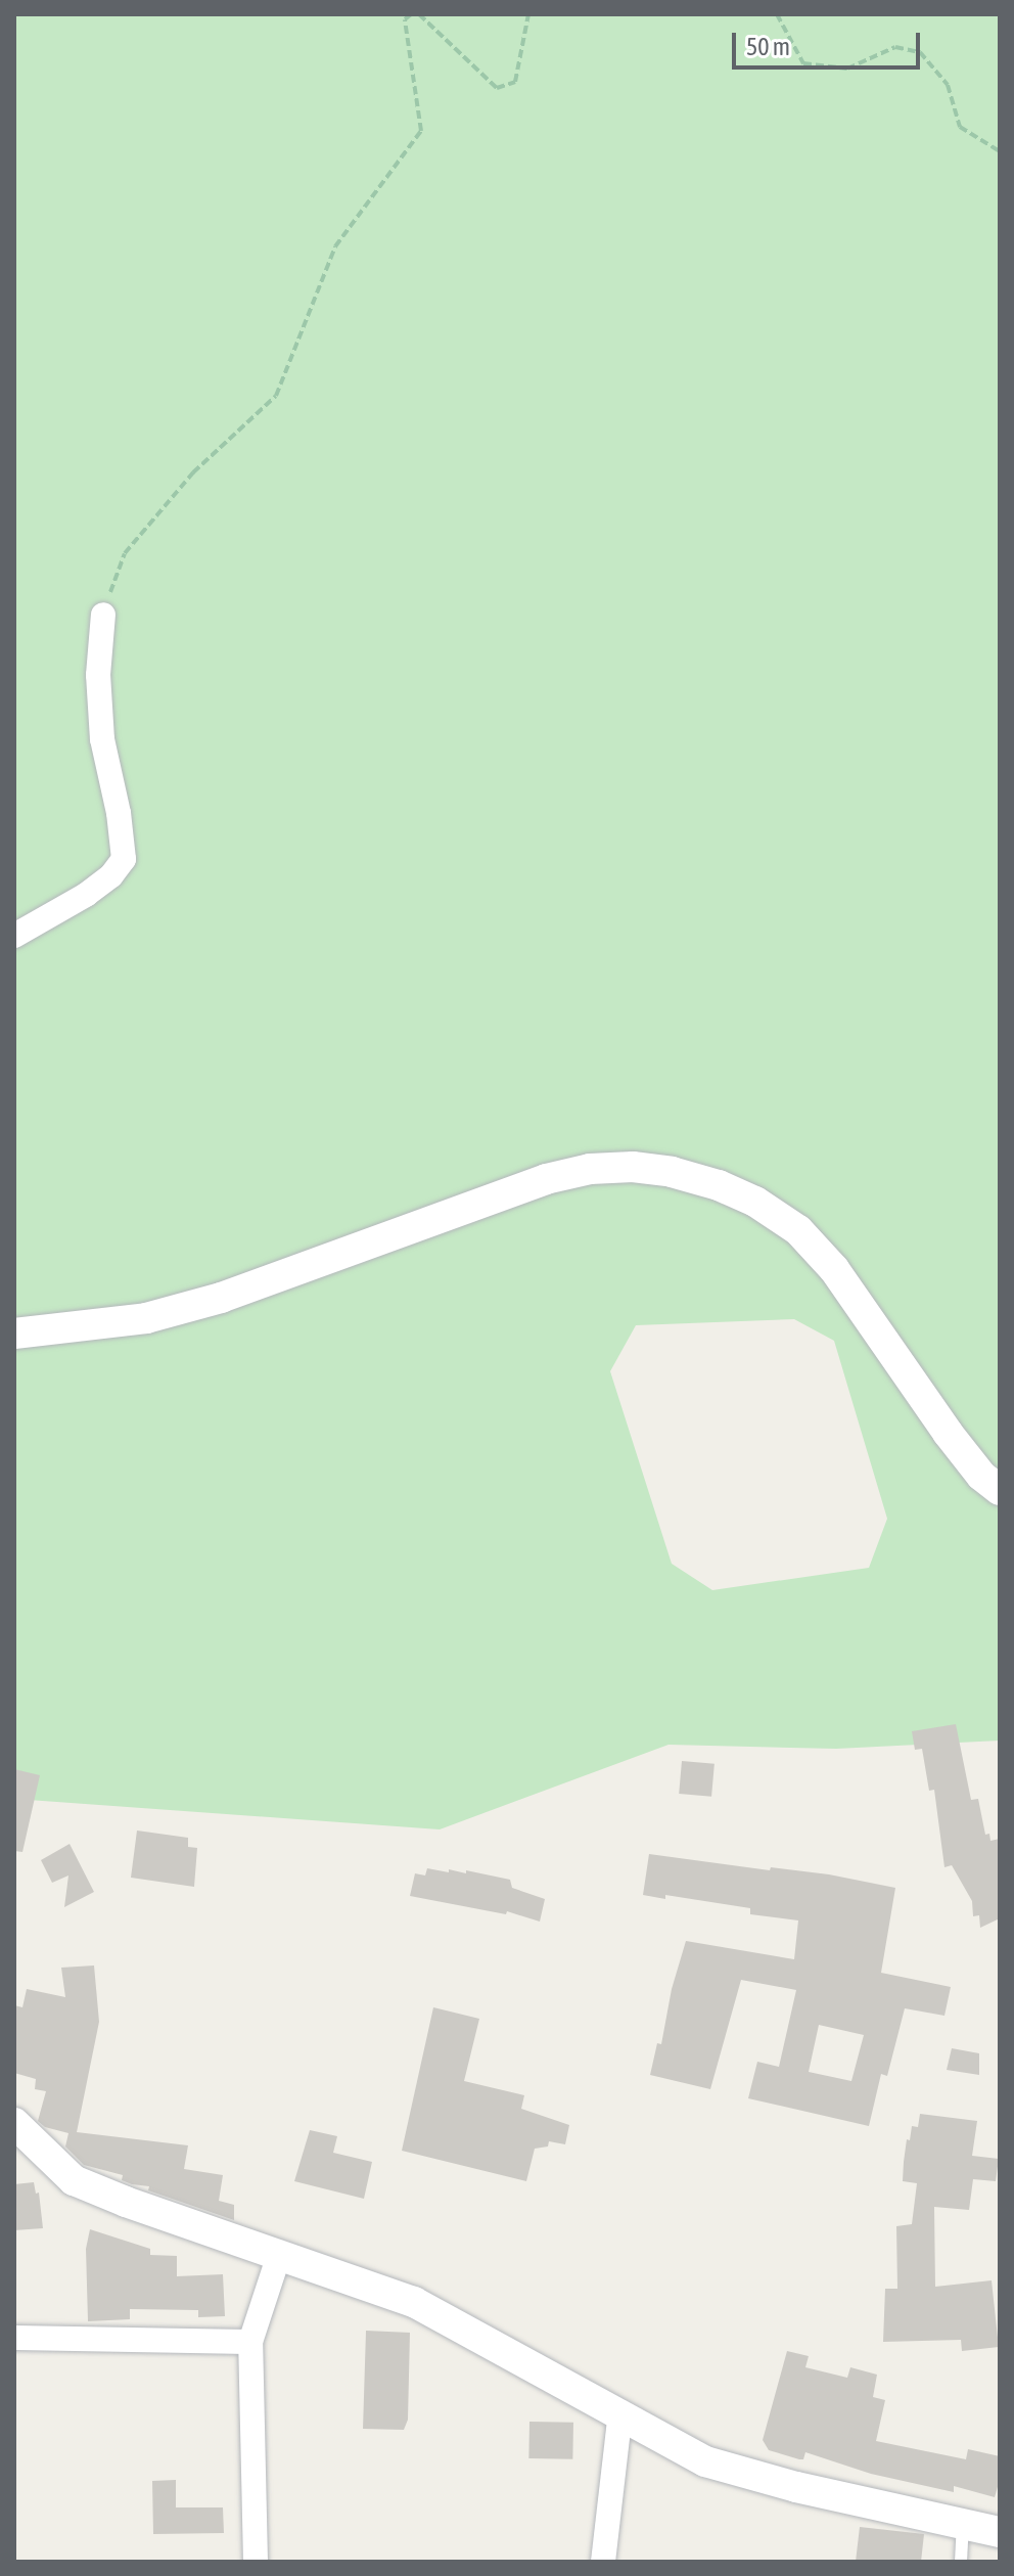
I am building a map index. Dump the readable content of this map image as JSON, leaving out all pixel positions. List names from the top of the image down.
{
  "scale_bar": "50 m"
}
